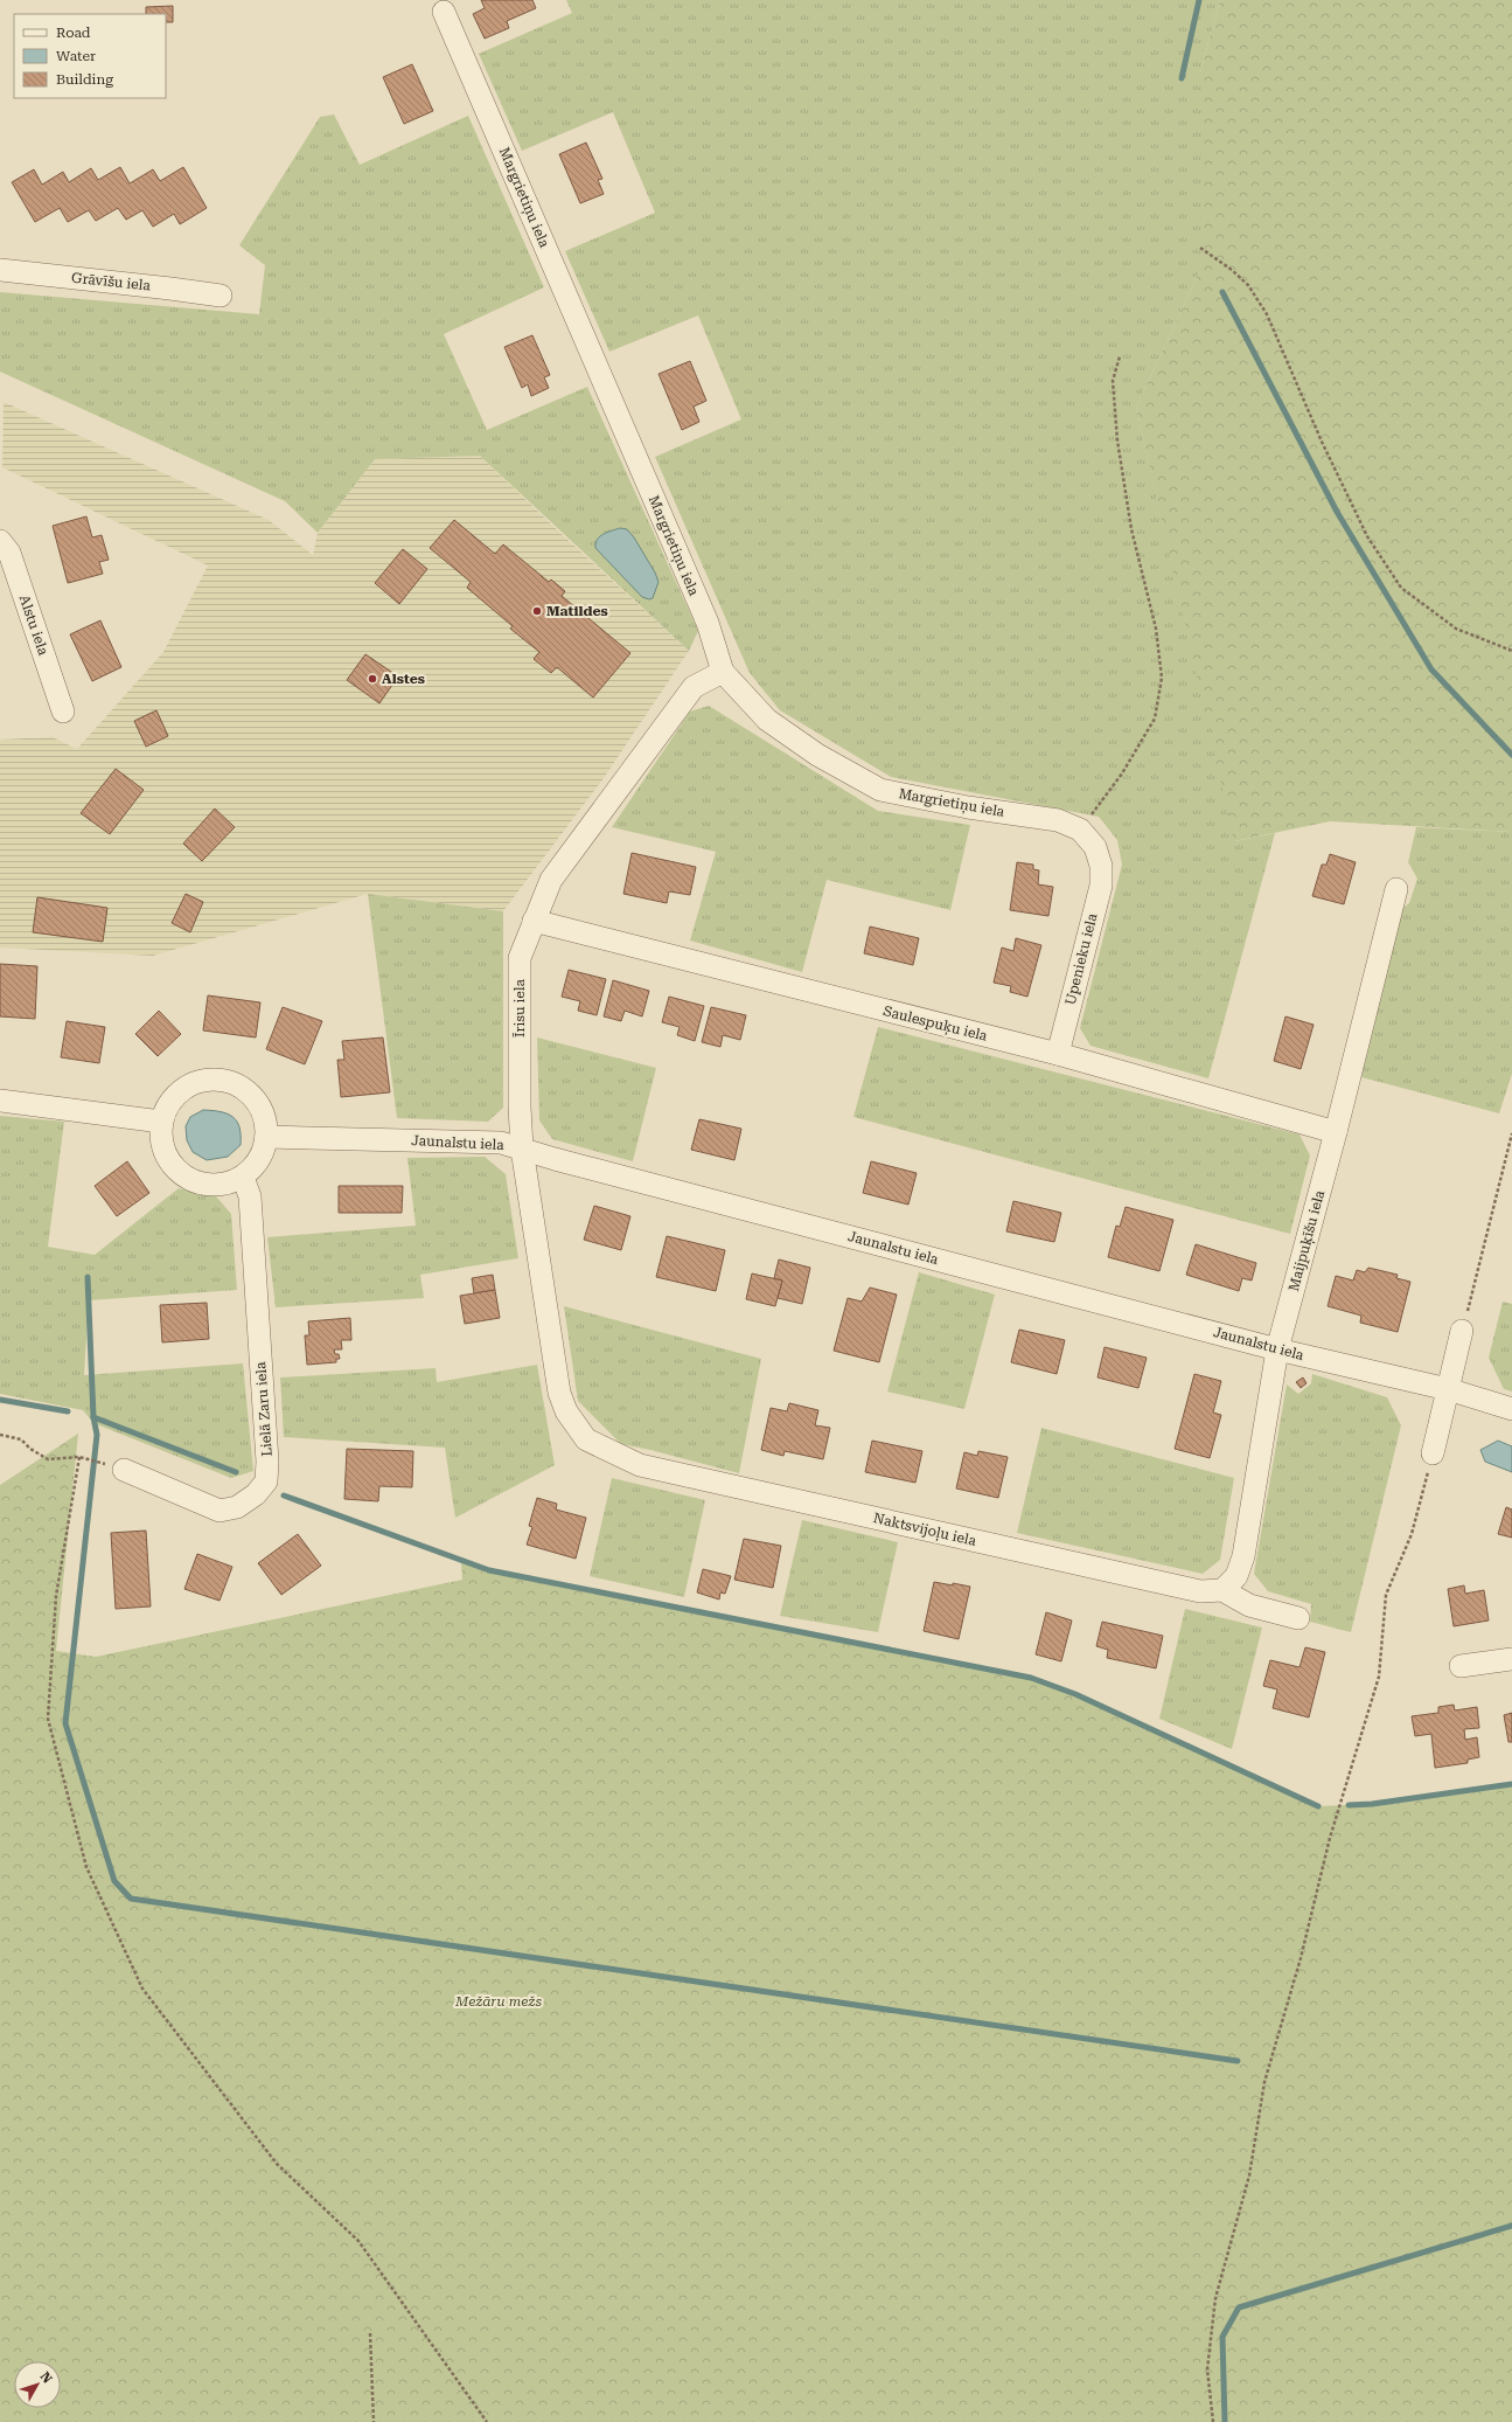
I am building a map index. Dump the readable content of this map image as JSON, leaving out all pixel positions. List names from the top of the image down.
{
  "streets": {
    "street": [
      "Margrietiņu iela",
      "Grāvīšu iela",
      "Alstu iela",
      "Upenieku iela",
      "Īrisu iela",
      "Saulespuķu iela",
      "Jaunalstu iela",
      "Maijpuķīšu iela",
      "Lielā Zaru iela",
      "Naktsvijoļu iela"
    ]
  },
  "crossings": [
    ["Margrietiņu iela", "Upenieku iela"],
    ["Margrietiņu iela", "Īrisu iela"],
    ["Upenieku iela", "Saulespuķu iela"],
    ["Īrisu iela", "Saulespuķu iela"],
    ["Īrisu iela", "Jaunalstu iela"],
    ["Īrisu iela", "Naktsvijoļu iela"],
    ["Saulespuķu iela", "Maijpuķīšu iela"],
    ["Jaunalstu iela", "Maijpuķīšu iela"],
    ["Jaunalstu iela", "Lielā Zaru iela"],
    ["Maijpuķīšu iela", "Naktsvijoļu iela"]
  ],
  "parks": ["Mežāru mežs"],
  "places": ["Matildes", "Alstes"],
  "legend": ["Road", "Water", "Building"],
  "north": "top right"
}
